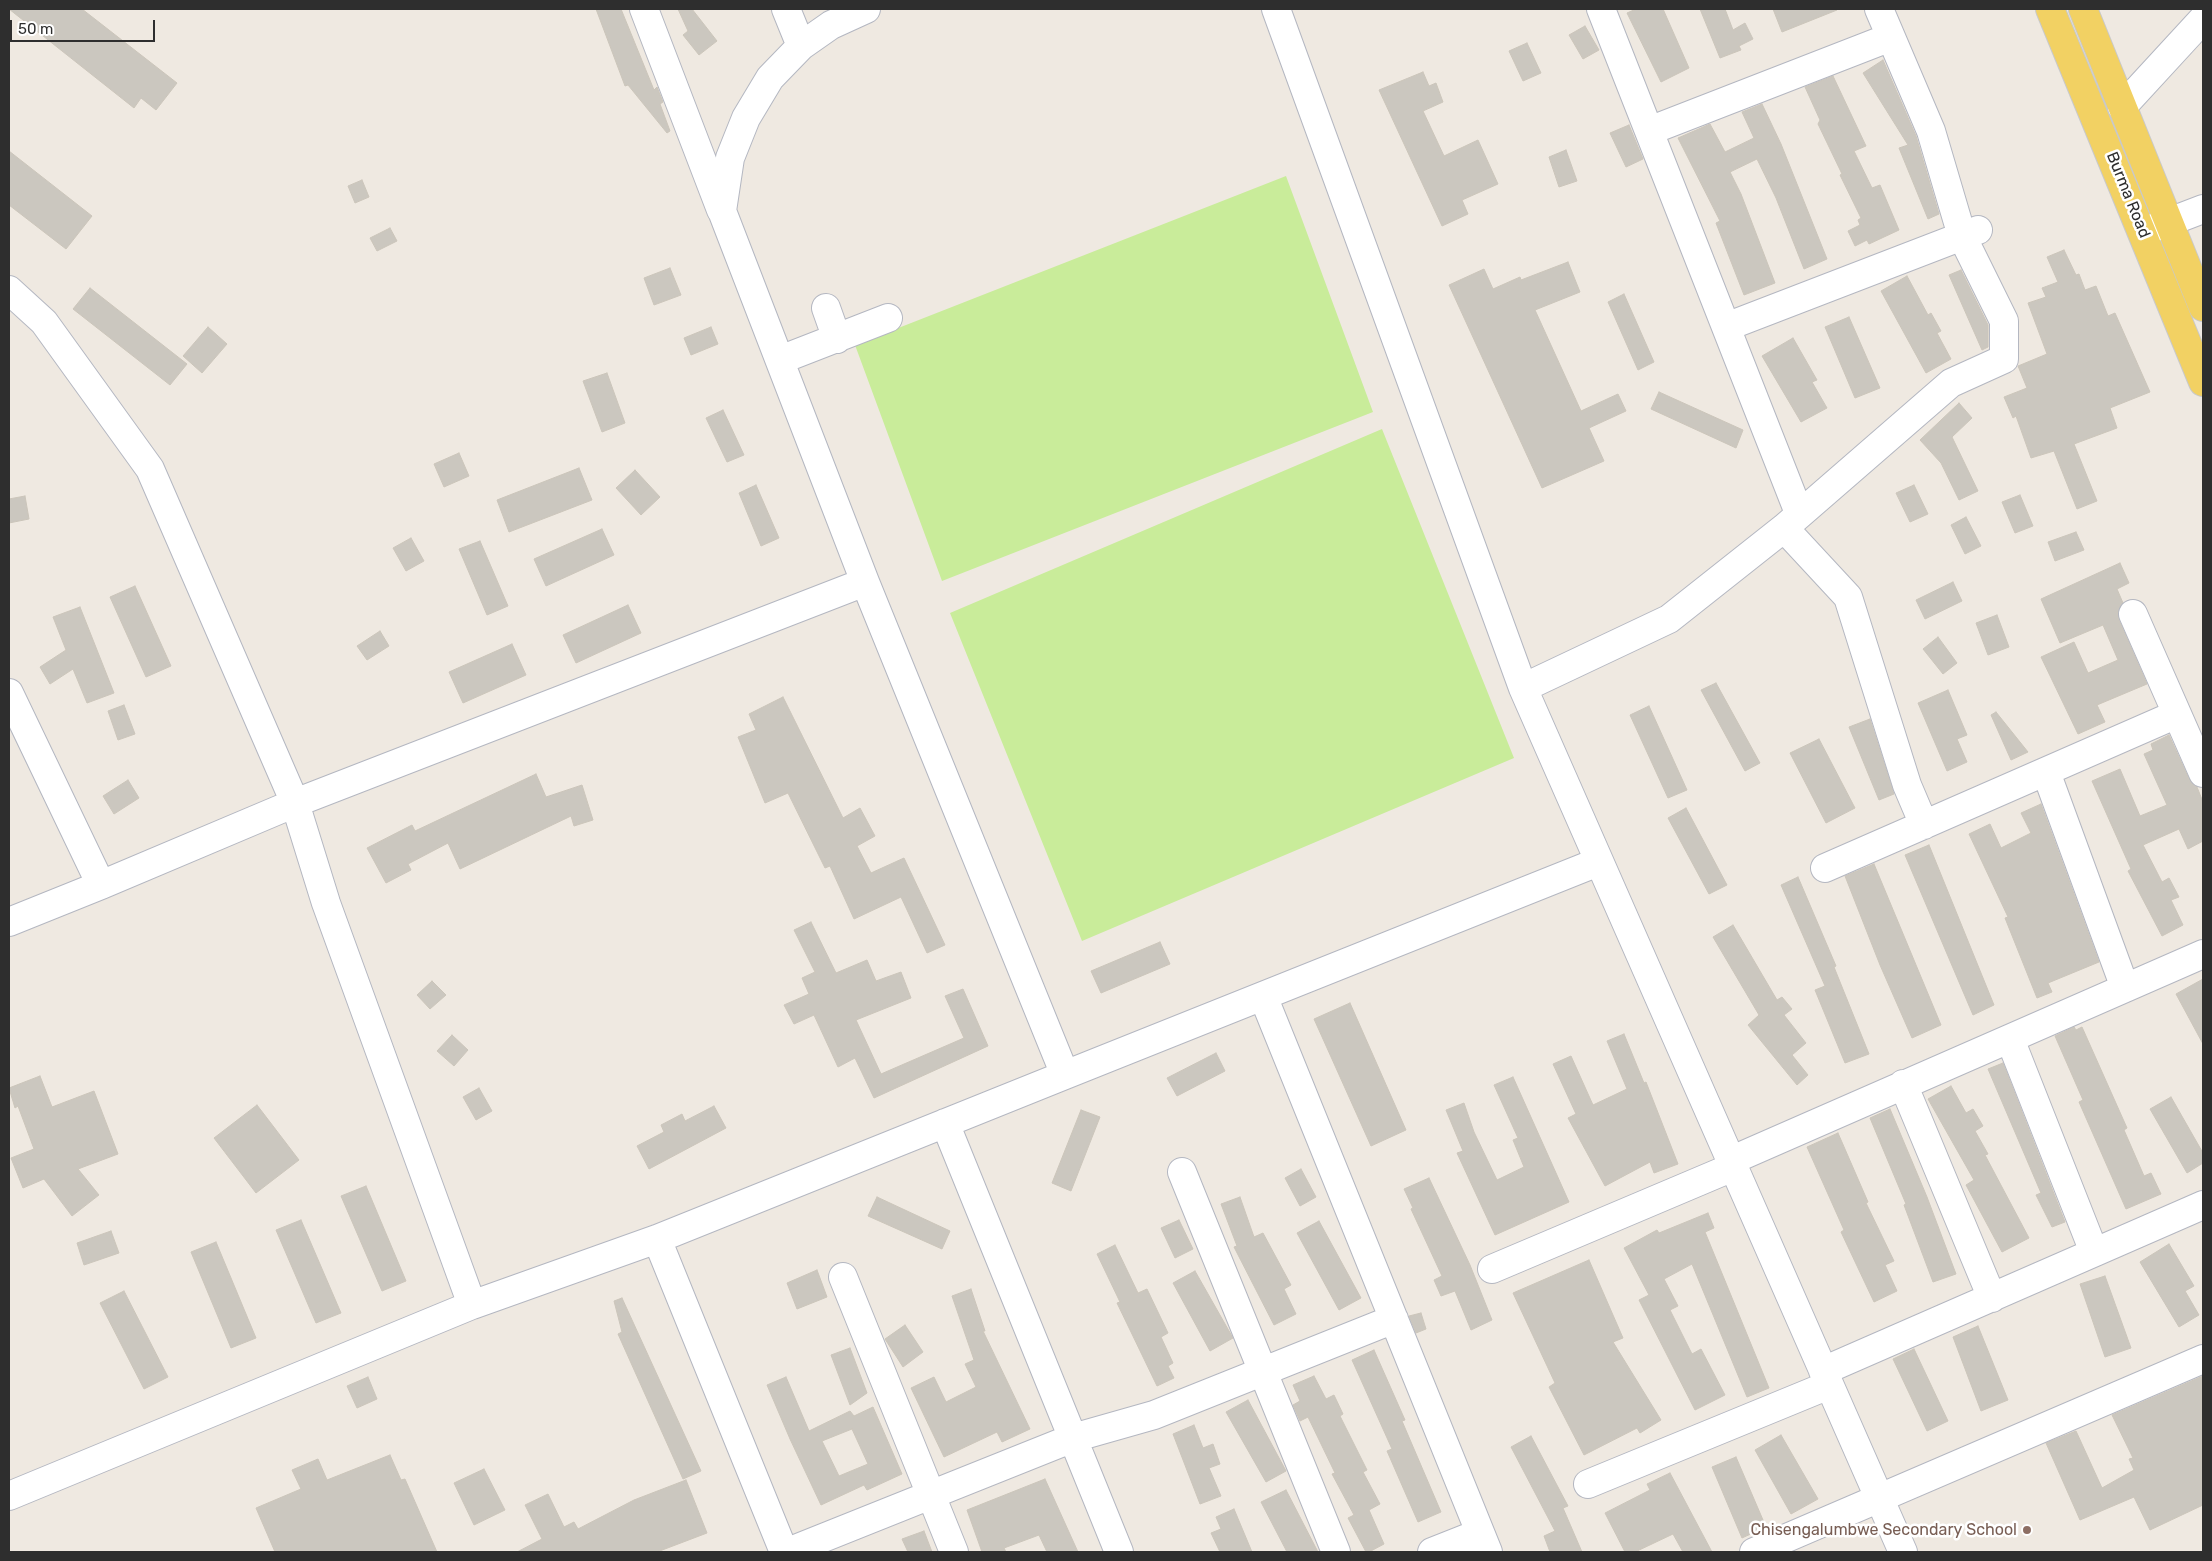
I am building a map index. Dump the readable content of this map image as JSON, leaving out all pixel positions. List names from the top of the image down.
{
  "streets": {
    "main road": ["Burma Road"]
  },
  "places": ["Chisengalumbwe Secondary School"],
  "scale_bar": "50 m"
}
